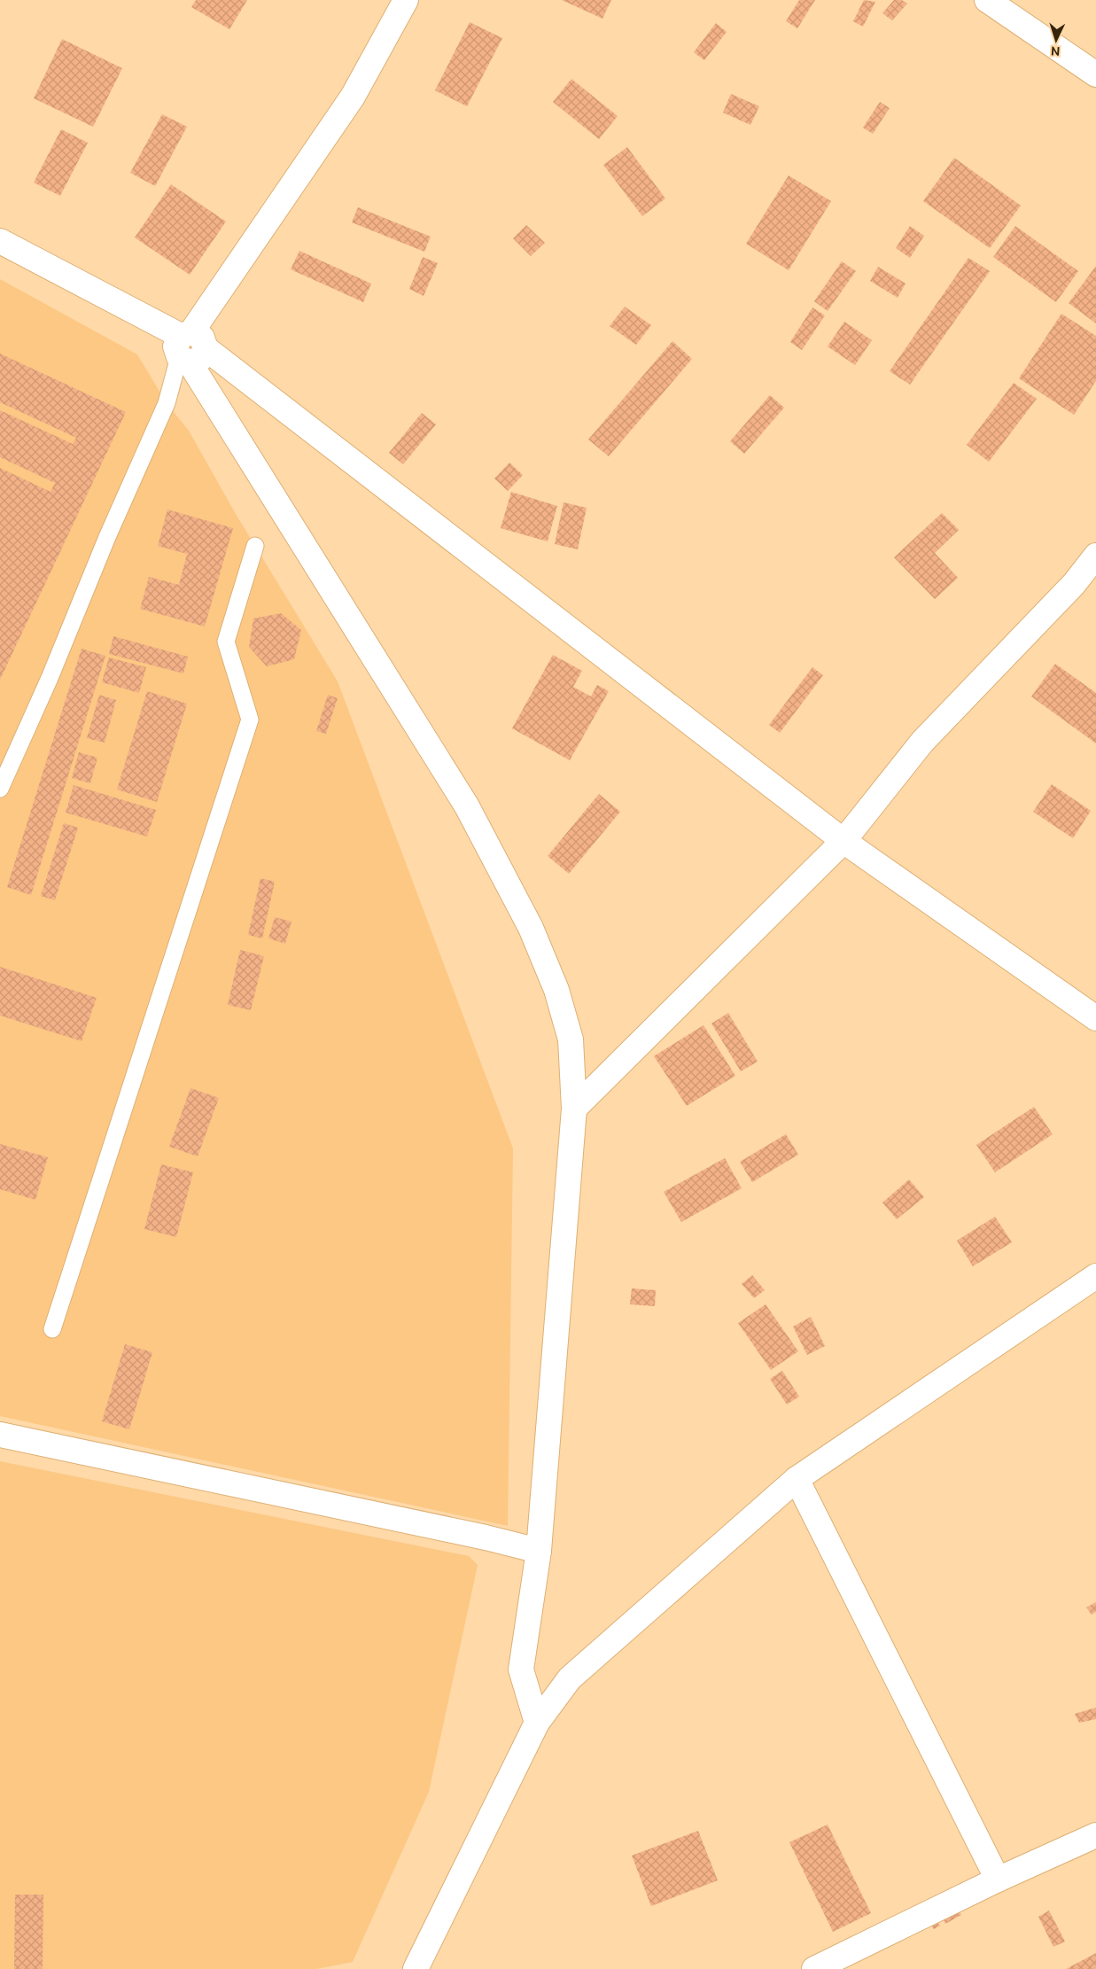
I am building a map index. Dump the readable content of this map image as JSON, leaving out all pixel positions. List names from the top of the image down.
{
  "north": "bottom"
}
